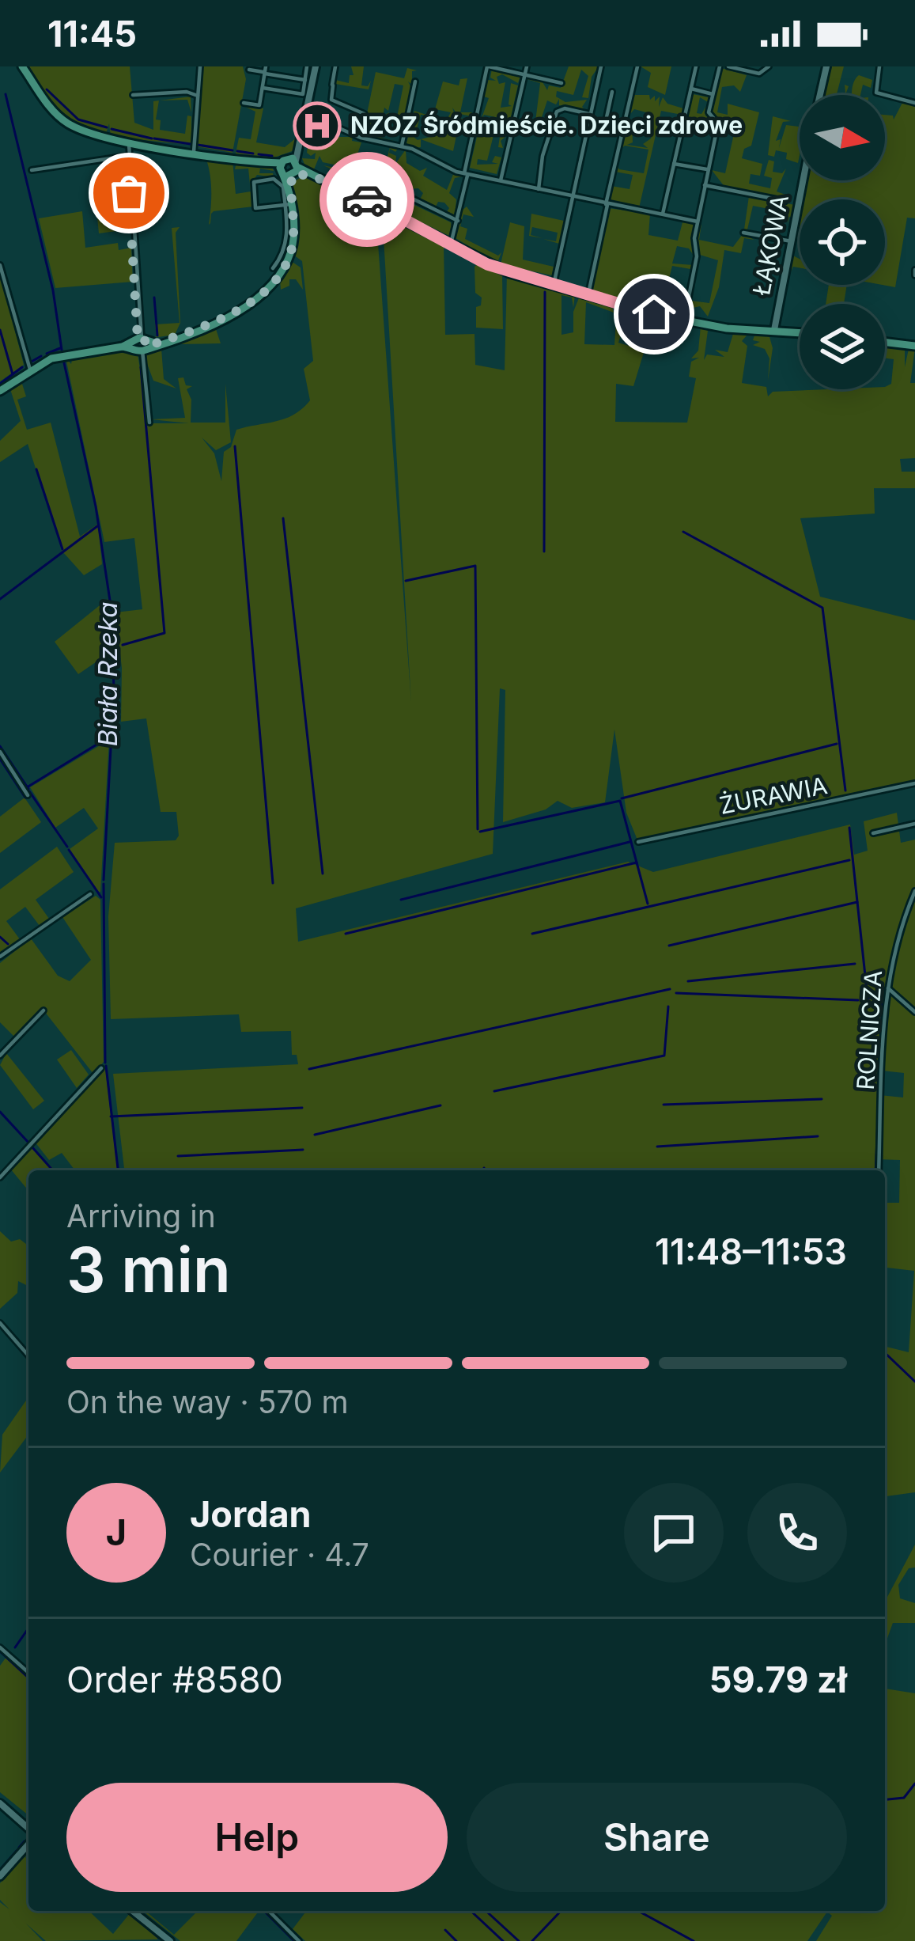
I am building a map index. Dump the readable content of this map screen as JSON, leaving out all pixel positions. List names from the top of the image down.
{
  "streets": {
    "street": ["ŁĄKOWA", "ŻURAWIA", "ROLNICZA"]
  },
  "water": ["Biała Rzeka"],
  "places": {
    "hospital": ["NZOZ Śródmieście. Dzieci zdrowe"]
  },
  "north": "right",
  "page": {
    "status": "11:45",
    "heading": ["3 min", "Arriving in", "11:48–11:53"],
    "panel": [
      "Jordan",
      "Courier · 4.7",
      "Order #8580",
      "59.79 zł"
    ],
    "bar": "On the way · 570 m",
    "round": "J",
    "buttons": ["Help", "Share"]
  }
}
